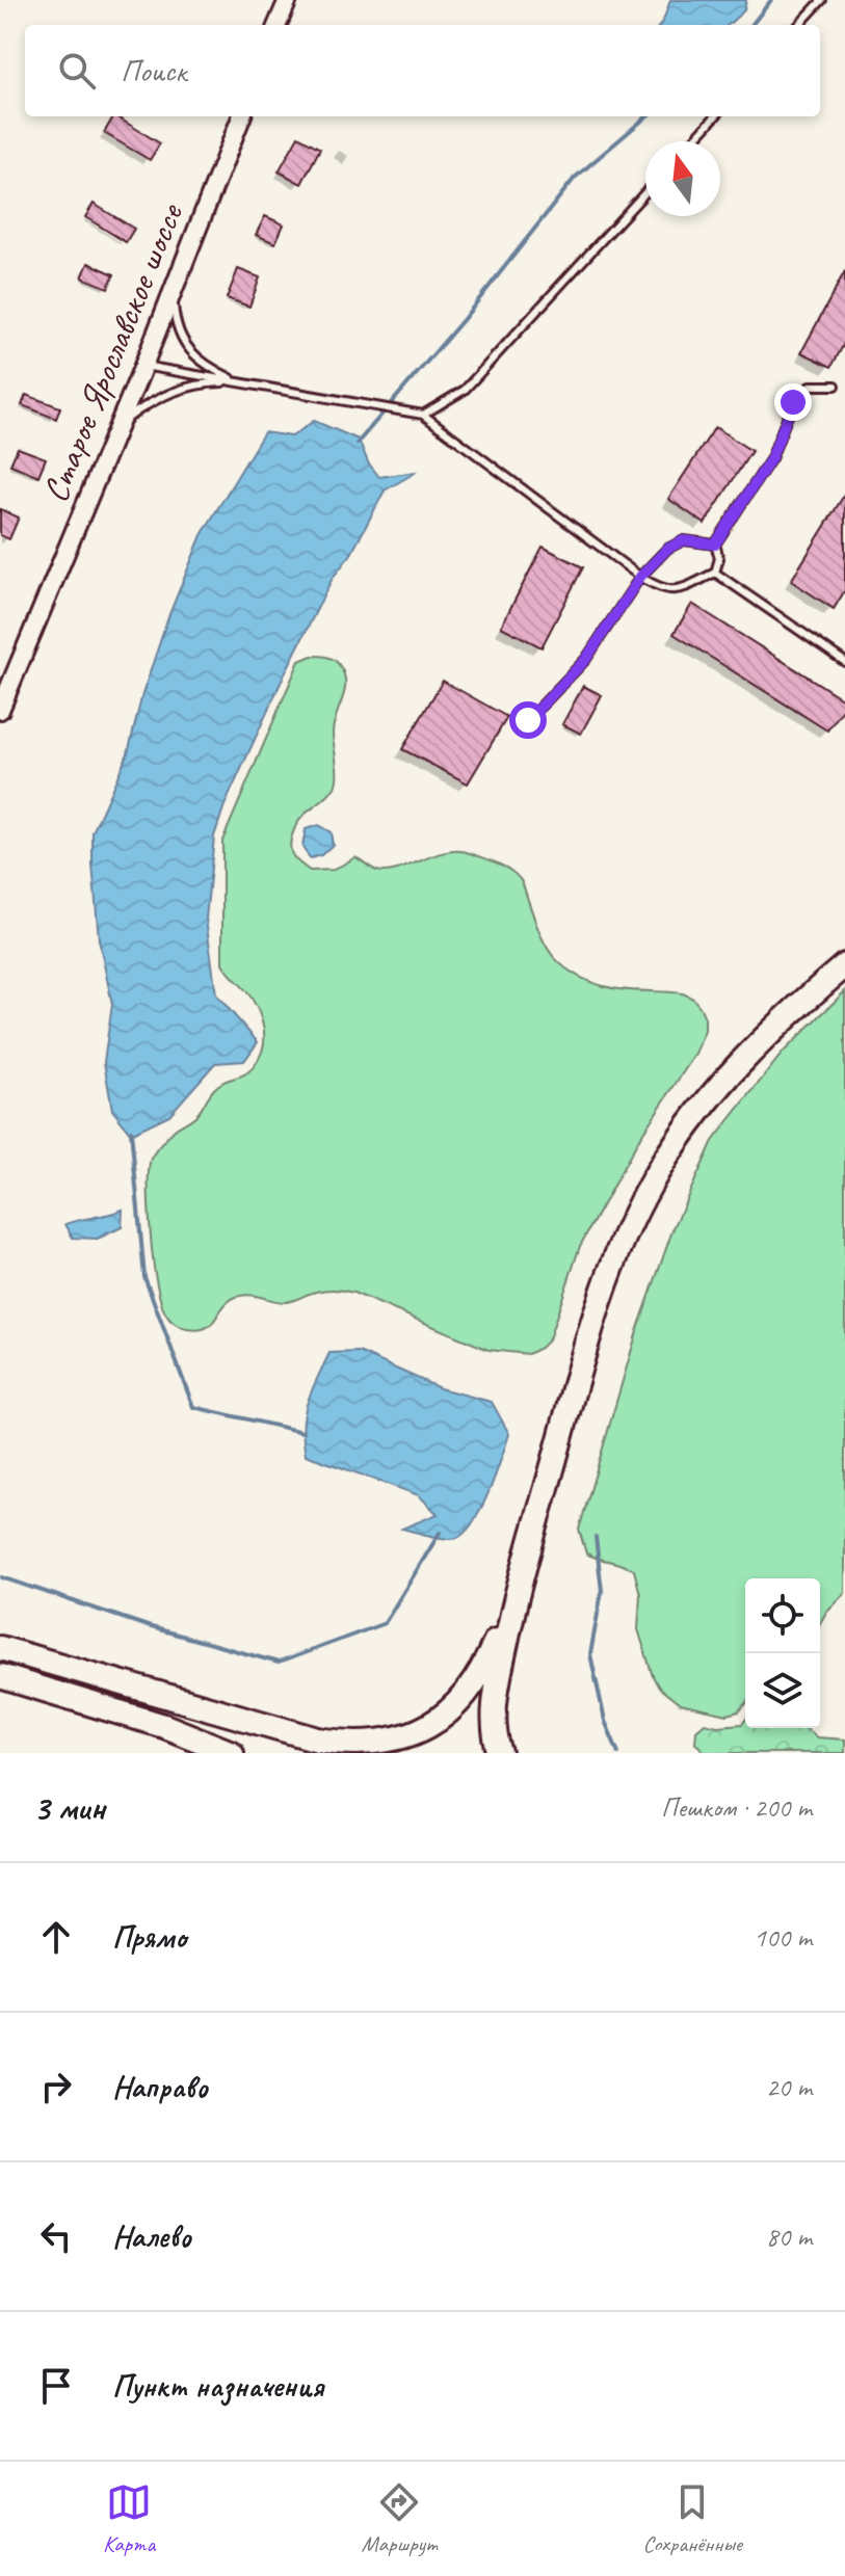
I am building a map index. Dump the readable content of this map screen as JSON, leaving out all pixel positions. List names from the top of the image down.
{
  "streets": {
    "main road": ["Старое Ярославское шоссе"]
  },
  "north": "top",
  "page": {
    "search": "Поиск",
    "heading": ["3 мин", "Пешком · 200 m"],
    "list": [
      ["Прямо", "100 m"],
      ["Направо", "20 m"],
      ["Налево", "80 m"],
      "Пункт назначения"
    ],
    "nav": ["Карта", "Маршрут", "Сохранённые"]
  }
}
